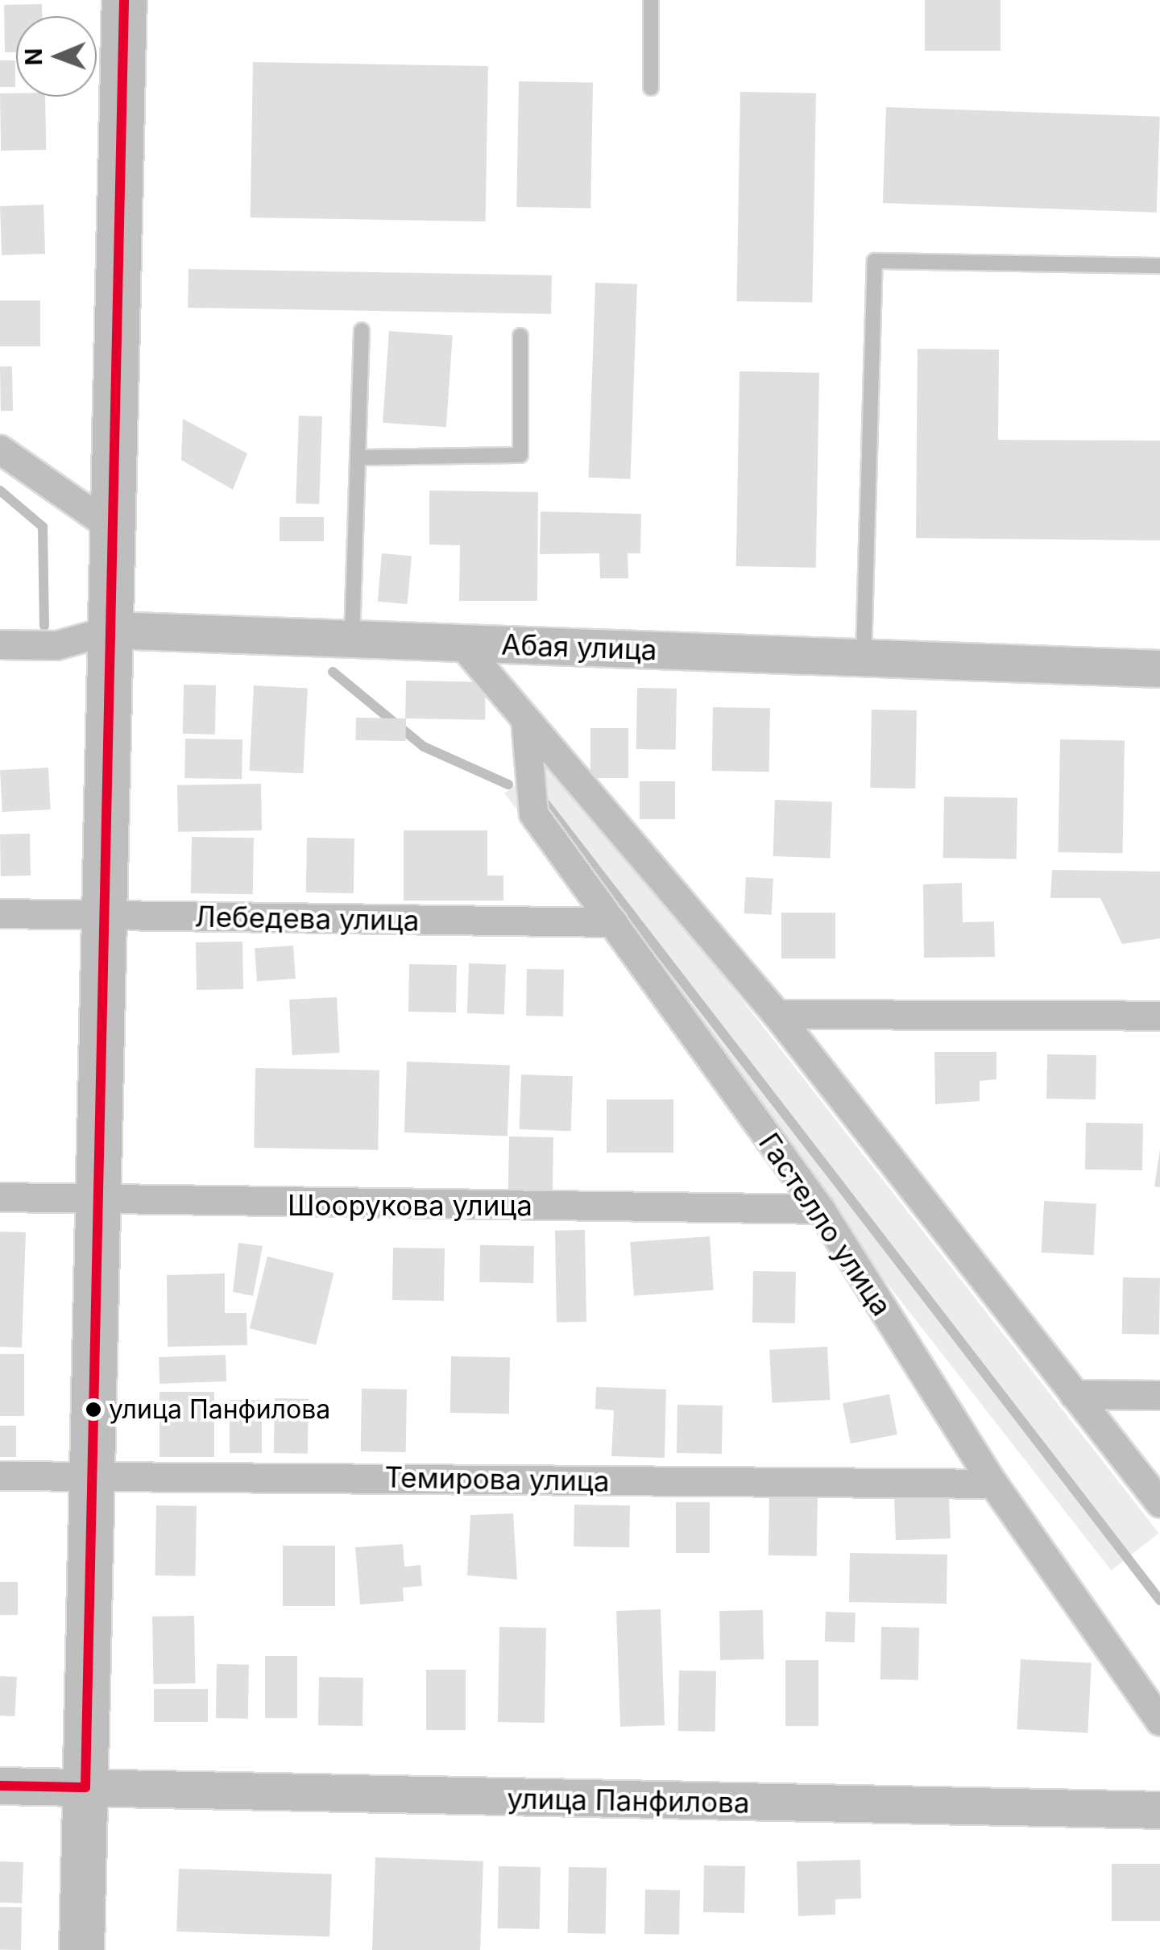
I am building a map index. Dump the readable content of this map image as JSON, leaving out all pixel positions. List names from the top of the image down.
{
  "streets": {
    "street": [
      "Абая улица",
      "Лебедева улица",
      "Шоорукова улица",
      "Гастелло улица",
      "Темирова улица",
      "улица Панфилова"
    ]
  },
  "crossings": [
    ["Лебедева улица", "Гастелло улица"],
    ["Шоорукова улица", "Гастелло улица"],
    ["Гастелло улица", "Темирова улица"]
  ],
  "places": ["улица Панфилова"],
  "north": "left"
}
